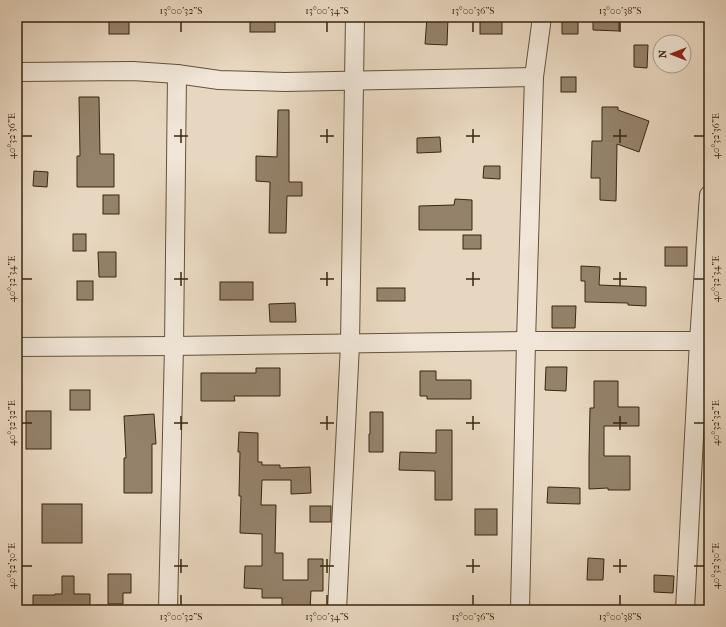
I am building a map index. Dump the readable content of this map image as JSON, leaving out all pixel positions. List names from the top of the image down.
{
  "north": "left",
  "coordinates": [
    "13°00'32\"S",
    "13°00'34\"S",
    "13°00'36\"S",
    "13°00'38\"S",
    "40°32'36\"E",
    "40°32'34\"E",
    "40°32'32\"E",
    "40°32'30\"E"
  ]
}
